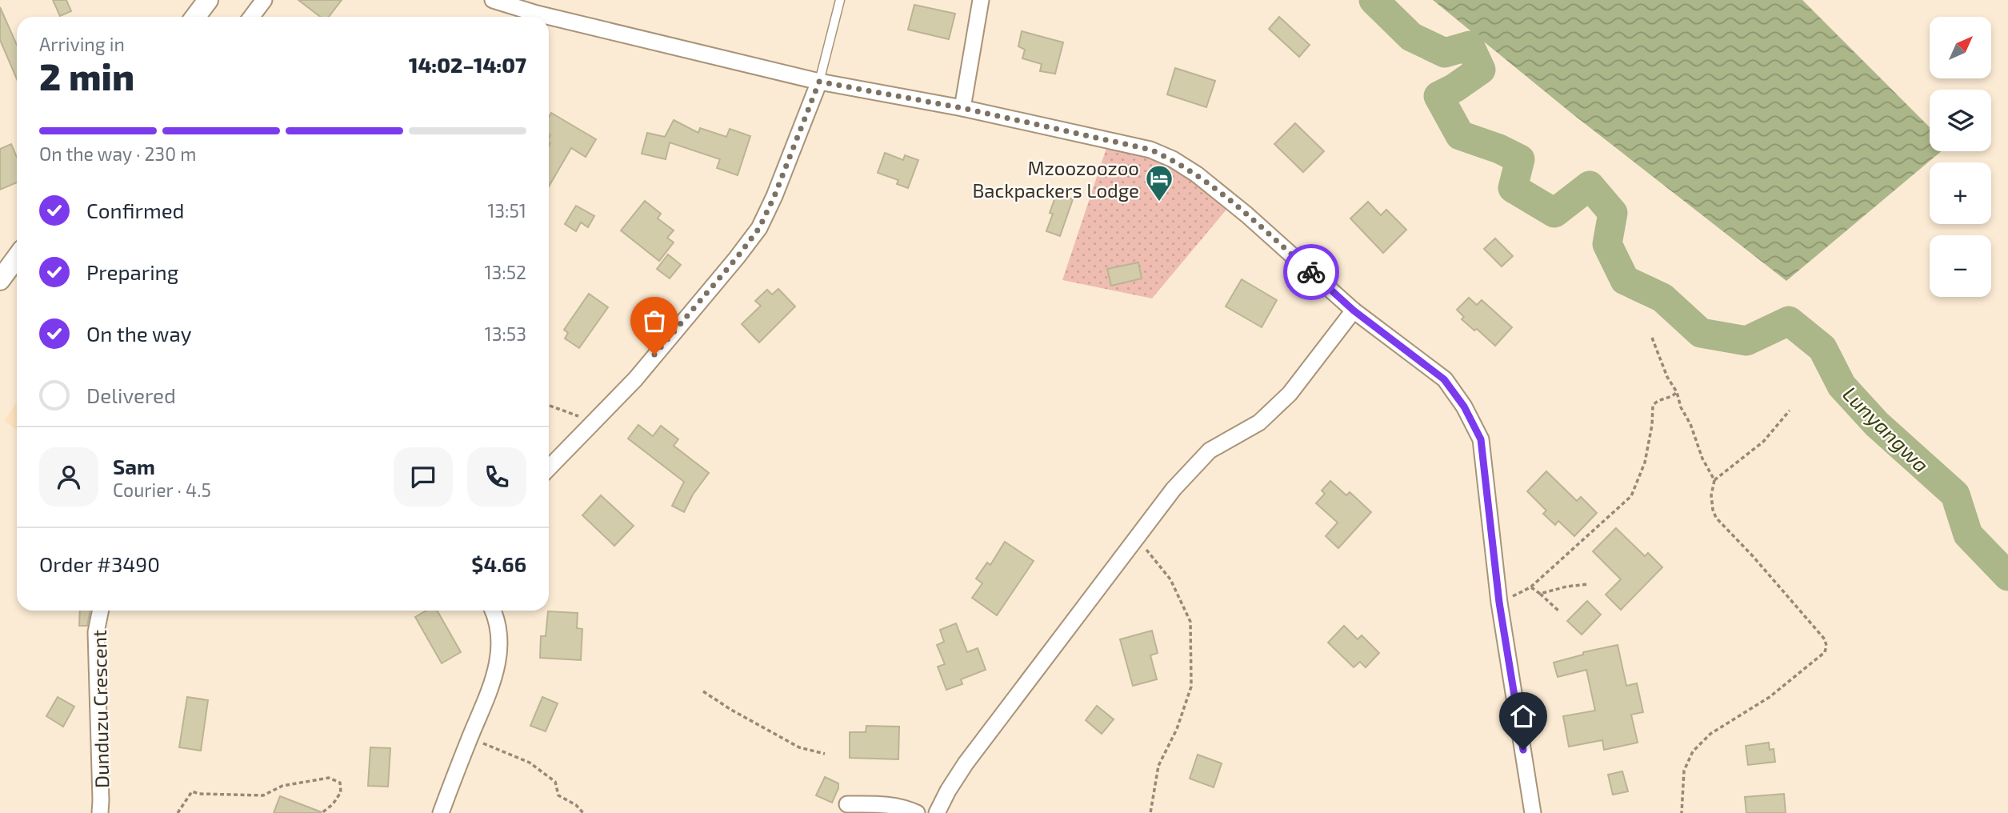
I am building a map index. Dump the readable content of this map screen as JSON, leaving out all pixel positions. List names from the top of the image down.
{
  "streets": {
    "street": ["Dunduzu Crescent"]
  },
  "water": ["Lunyangwa"],
  "places": {
    "hotel": ["Mzoozoozoo Backpackers Lodge"]
  },
  "north": "top right",
  "page": {
    "map_buttons": ["+", "−"],
    "heading": ["2 min", "Arriving in", "14:02–14:07"],
    "panel": [
      "Sam",
      "Courier · 4.5",
      "Order #3490",
      "$4.66"
    ],
    "bar": "On the way · 230 m",
    "list": [
      ["Confirmed", "13:51"],
      ["Preparing", "13:52"],
      ["On the way", "13:53"],
      "Delivered"
    ]
  }
}
